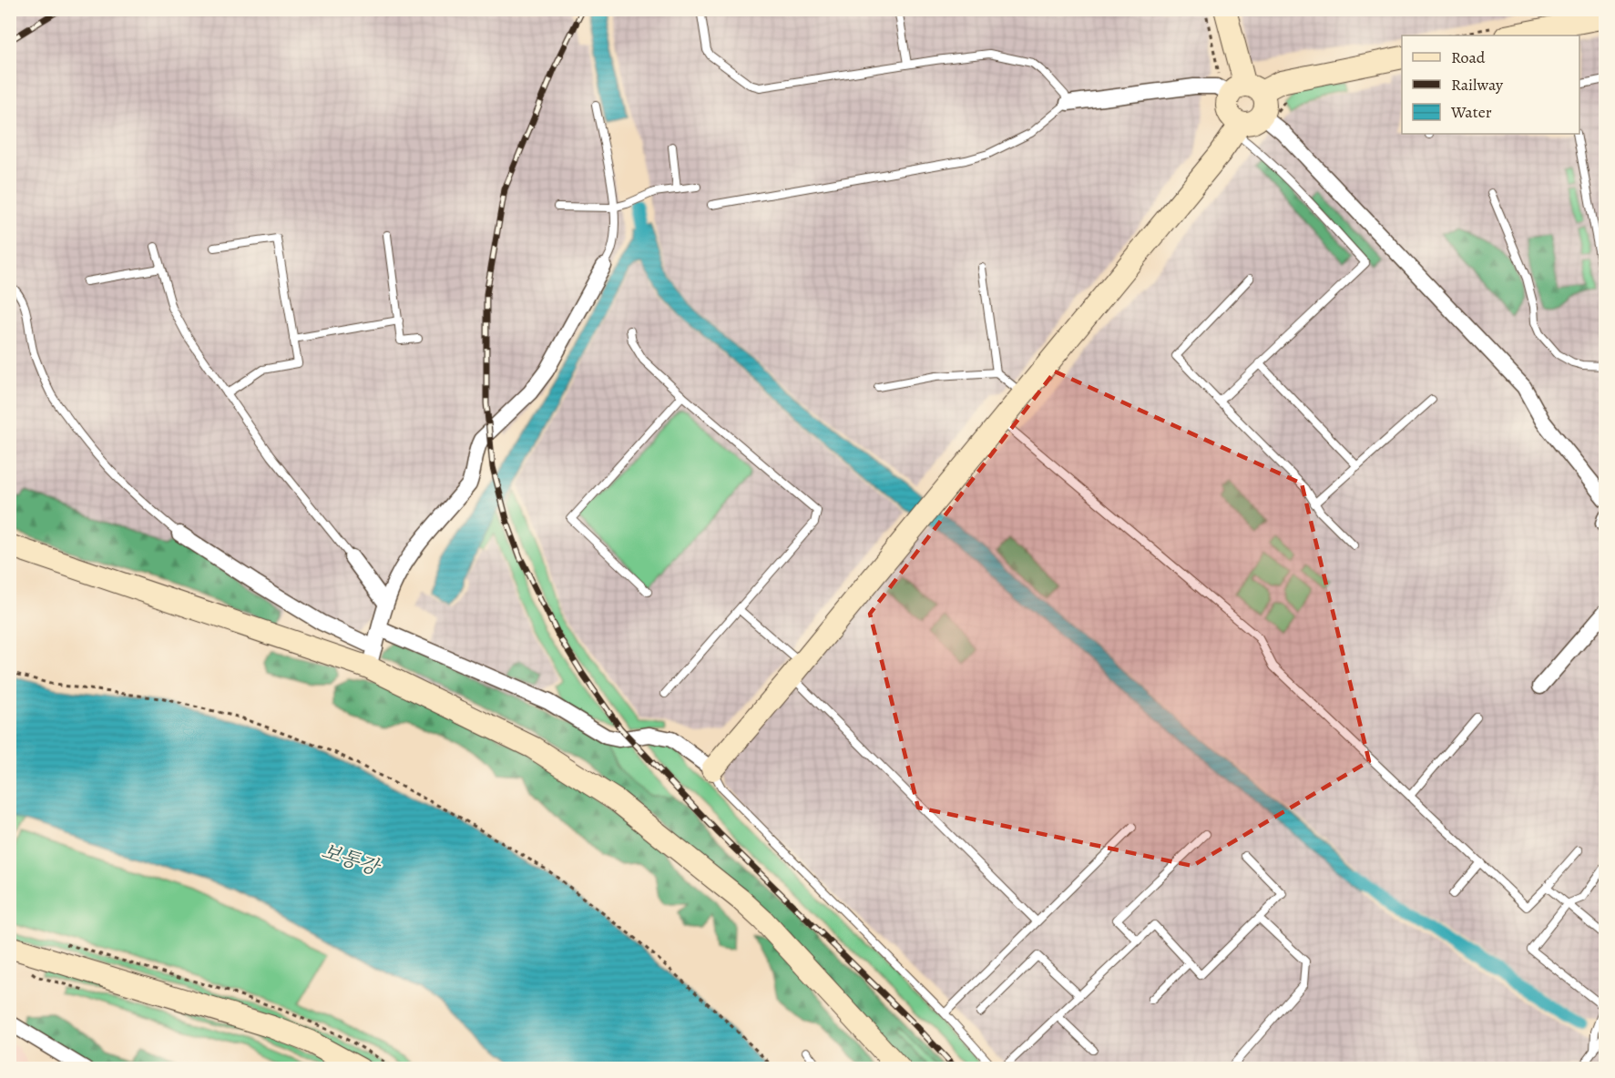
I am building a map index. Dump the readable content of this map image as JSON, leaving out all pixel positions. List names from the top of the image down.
{
  "water": ["보통강"],
  "legend": ["Road", "Railway", "Water"]
}
